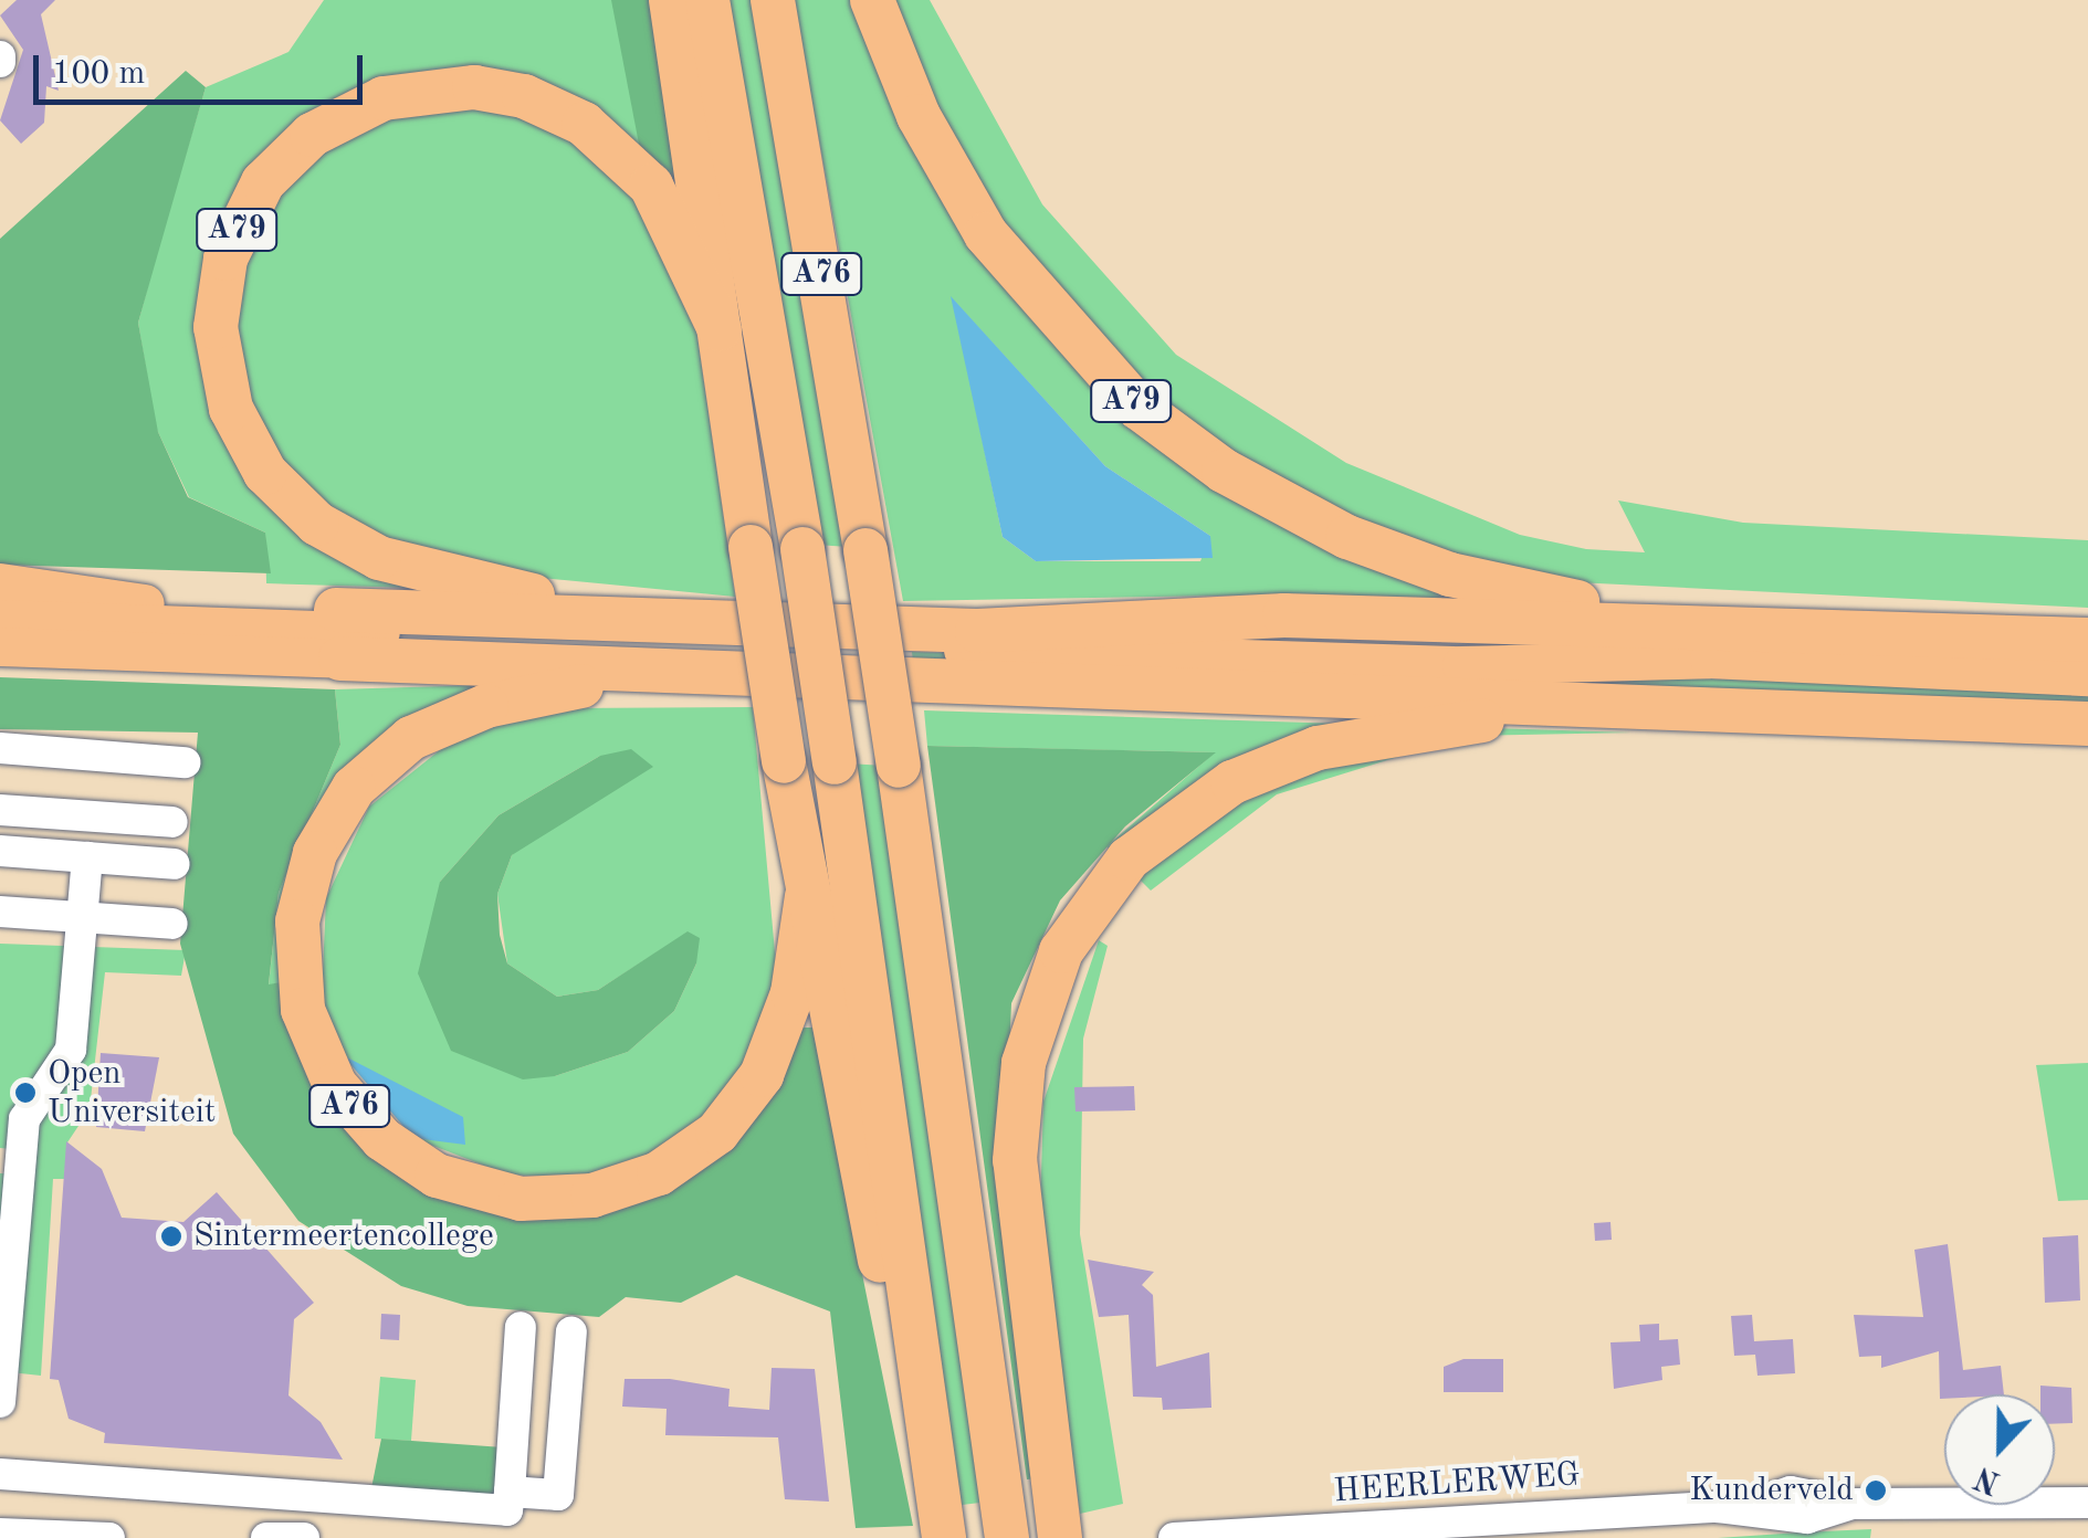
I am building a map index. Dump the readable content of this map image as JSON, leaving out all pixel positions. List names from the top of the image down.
{
  "streets": {
    "highway": ["A79", "A76"],
    "street": ["HEERLERWEG"]
  },
  "crossings": [
    ["A79", "A76"]
  ],
  "places": ["Open Universiteit", "Sintermeertencollege", "Kunderveld"],
  "scale_bar": "100 m",
  "north": "bottom"
}
